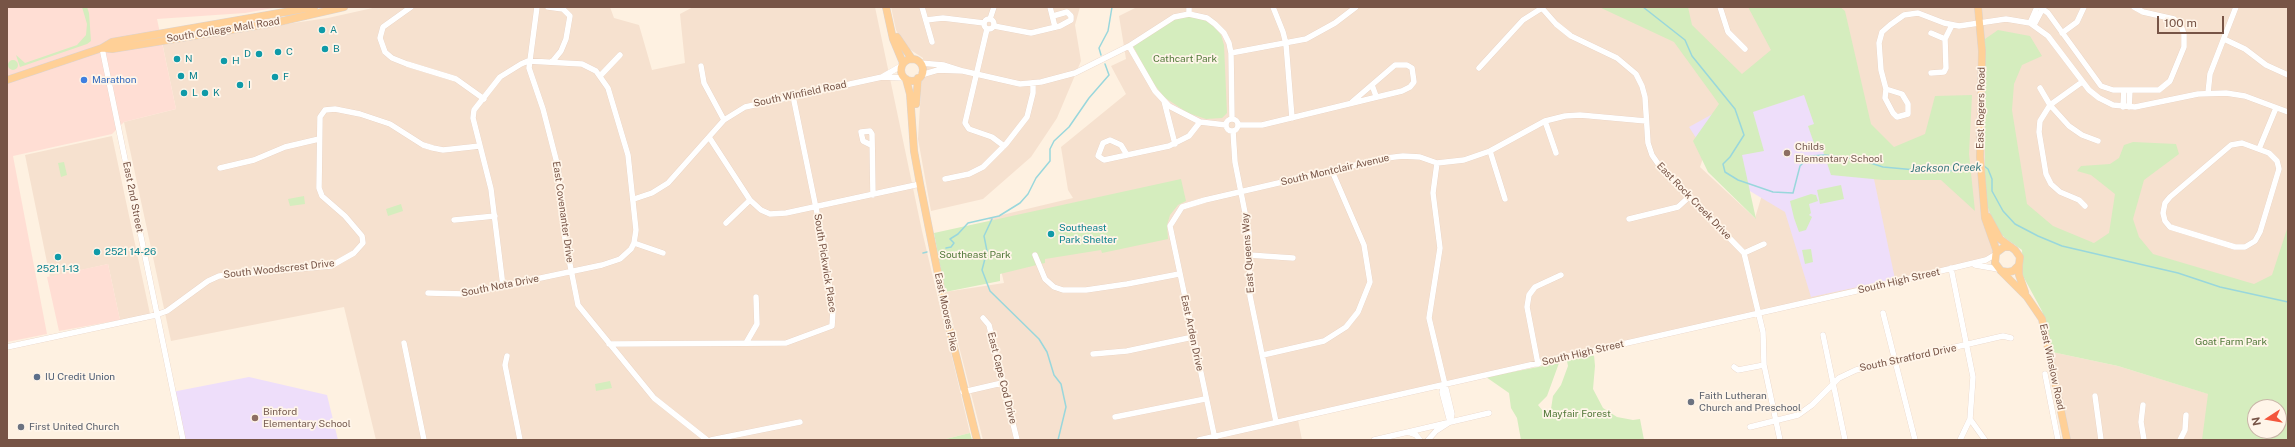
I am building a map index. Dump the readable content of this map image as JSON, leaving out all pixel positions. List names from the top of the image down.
{
  "streets": {
    "main road": [
      "South College Mall Road",
      "East Rogers Road",
      "East Moores Pike",
      "East Winslow Road"
    ],
    "street": [
      "South Winfield Road",
      "South Montclair Avenue",
      "East 2nd Street",
      "East Rock Creek Drive",
      "East Covenanter Drive",
      "East Queens Way",
      "South Pickwick Place",
      "South Woodscrest Drive",
      "South High Street",
      "South Nota Drive",
      "East Arden Drive",
      "South Stratford Drive",
      "East Cape Cod Drive"
    ]
  },
  "crossings": [
    ["South College Mall Road", "East 2nd Street"],
    ["South Winfield Road", "South Pickwick Place"],
    ["South Winfield Road", "East Moores Pike"],
    ["East Rogers Road", "South High Street"],
    ["East Rogers Road", "East Winslow Road"],
    ["South Montclair Avenue", "East Rock Creek Drive"],
    ["South Montclair Avenue", "East Queens Way"],
    ["South Montclair Avenue", "East Arden Drive"],
    ["East 2nd Street", "South Woodscrest Drive"],
    ["East Covenanter Drive", "South Pickwick Place"],
    ["East Covenanter Drive", "South Nota Drive"],
    ["East Queens Way", "South High Street"],
    ["South High Street", "East Arden Drive"],
    ["South High Street", "East Winslow Road"]
  ],
  "water": ["Jackson Creek"],
  "parks": [
    "Cathcart Park",
    "Southeast Park",
    "Goat Farm Park",
    "Mayfair Forest"
  ],
  "places": [
    "A",
    "B",
    "C",
    "D",
    "N",
    "H",
    "M",
    "F",
    "Marathon",
    "I",
    "L",
    "K",
    "Childs Elementary School",
    "Southeast Park Shelter",
    "2521 14-26",
    "2521 1-13",
    "IU Credit Union",
    "Faith Lutheran Church and Preschool",
    "Binford Elementary School",
    "First United Church"
  ],
  "scale_bar": "100 m",
  "north": "left"
}
